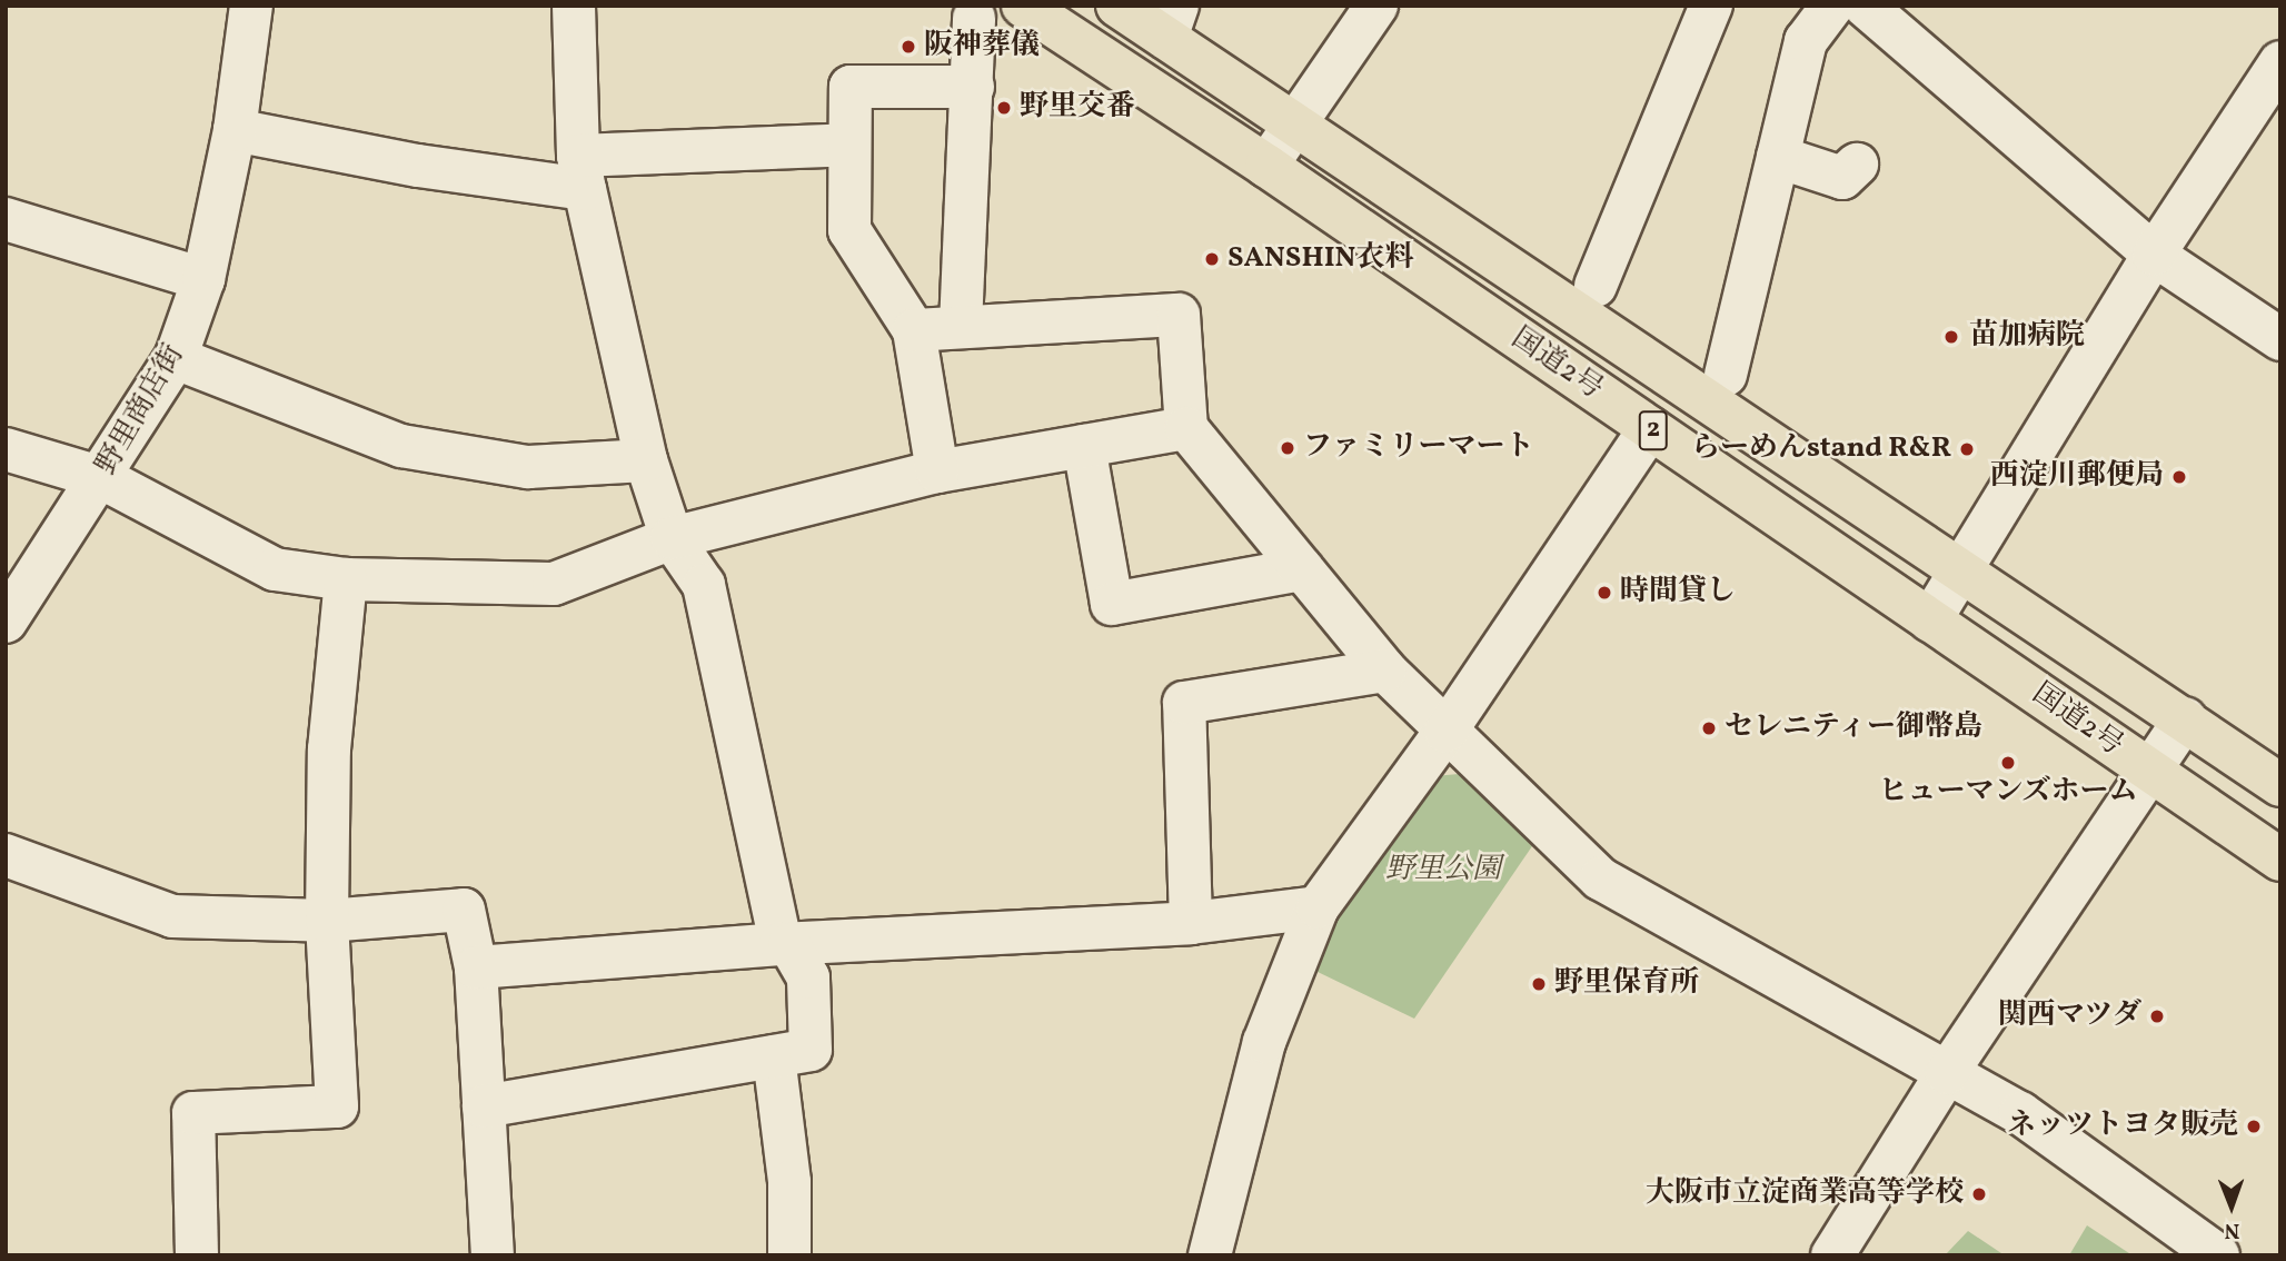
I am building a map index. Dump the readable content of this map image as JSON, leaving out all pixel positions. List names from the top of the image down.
{
  "streets": {
    "highway": ["国道2号", "2"],
    "street": ["野里商店街"]
  },
  "parks": ["野里公園"],
  "places": [
    "阪神葬儀",
    "野里交番",
    "SANSHIN衣料",
    "苗加病院",
    "ファミリーマート",
    "らーめんstand R&R",
    "西淀川郵便局",
    "時間貸し",
    "セレニティー御幣島",
    "ヒューマンズホーム",
    "野里保育所",
    "関西マツダ",
    "ネッツトヨタ販売",
    "大阪市立淀商業高等学校"
  ],
  "north": "bottom"
}
